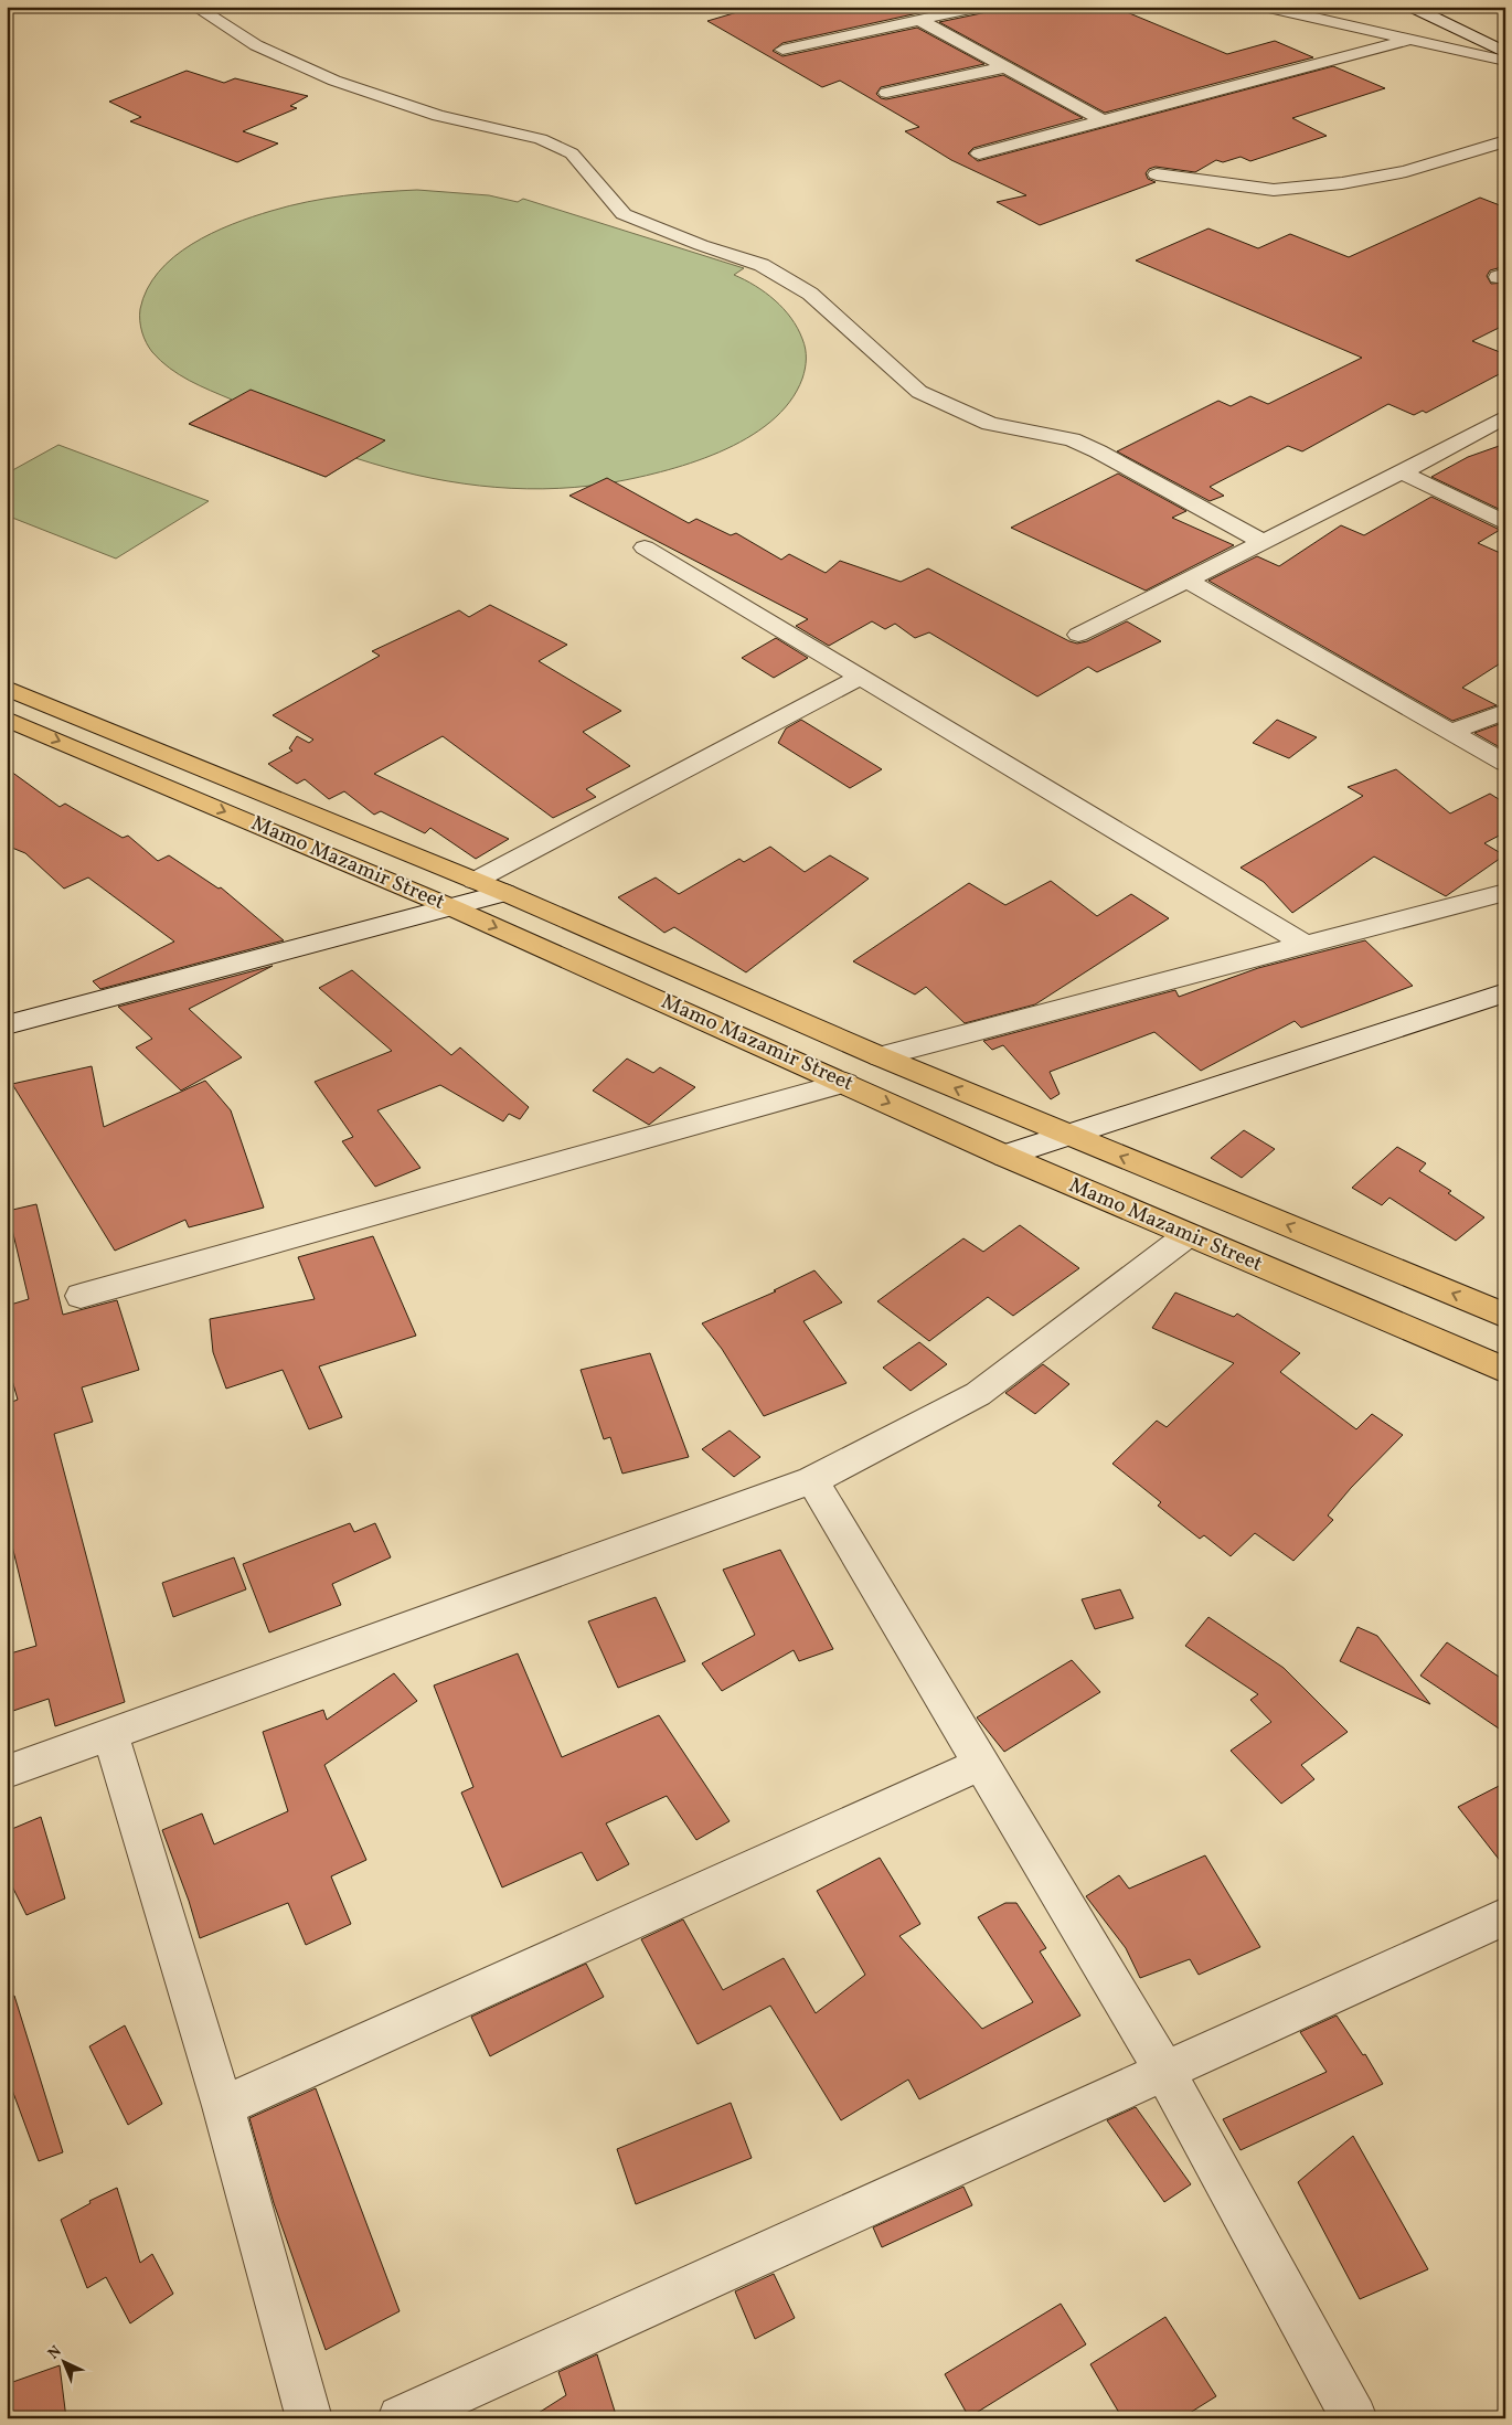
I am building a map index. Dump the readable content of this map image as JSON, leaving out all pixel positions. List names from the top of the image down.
{
  "streets": {
    "main road": ["Mamo Mazamir Street"]
  },
  "north": "top left"
}
